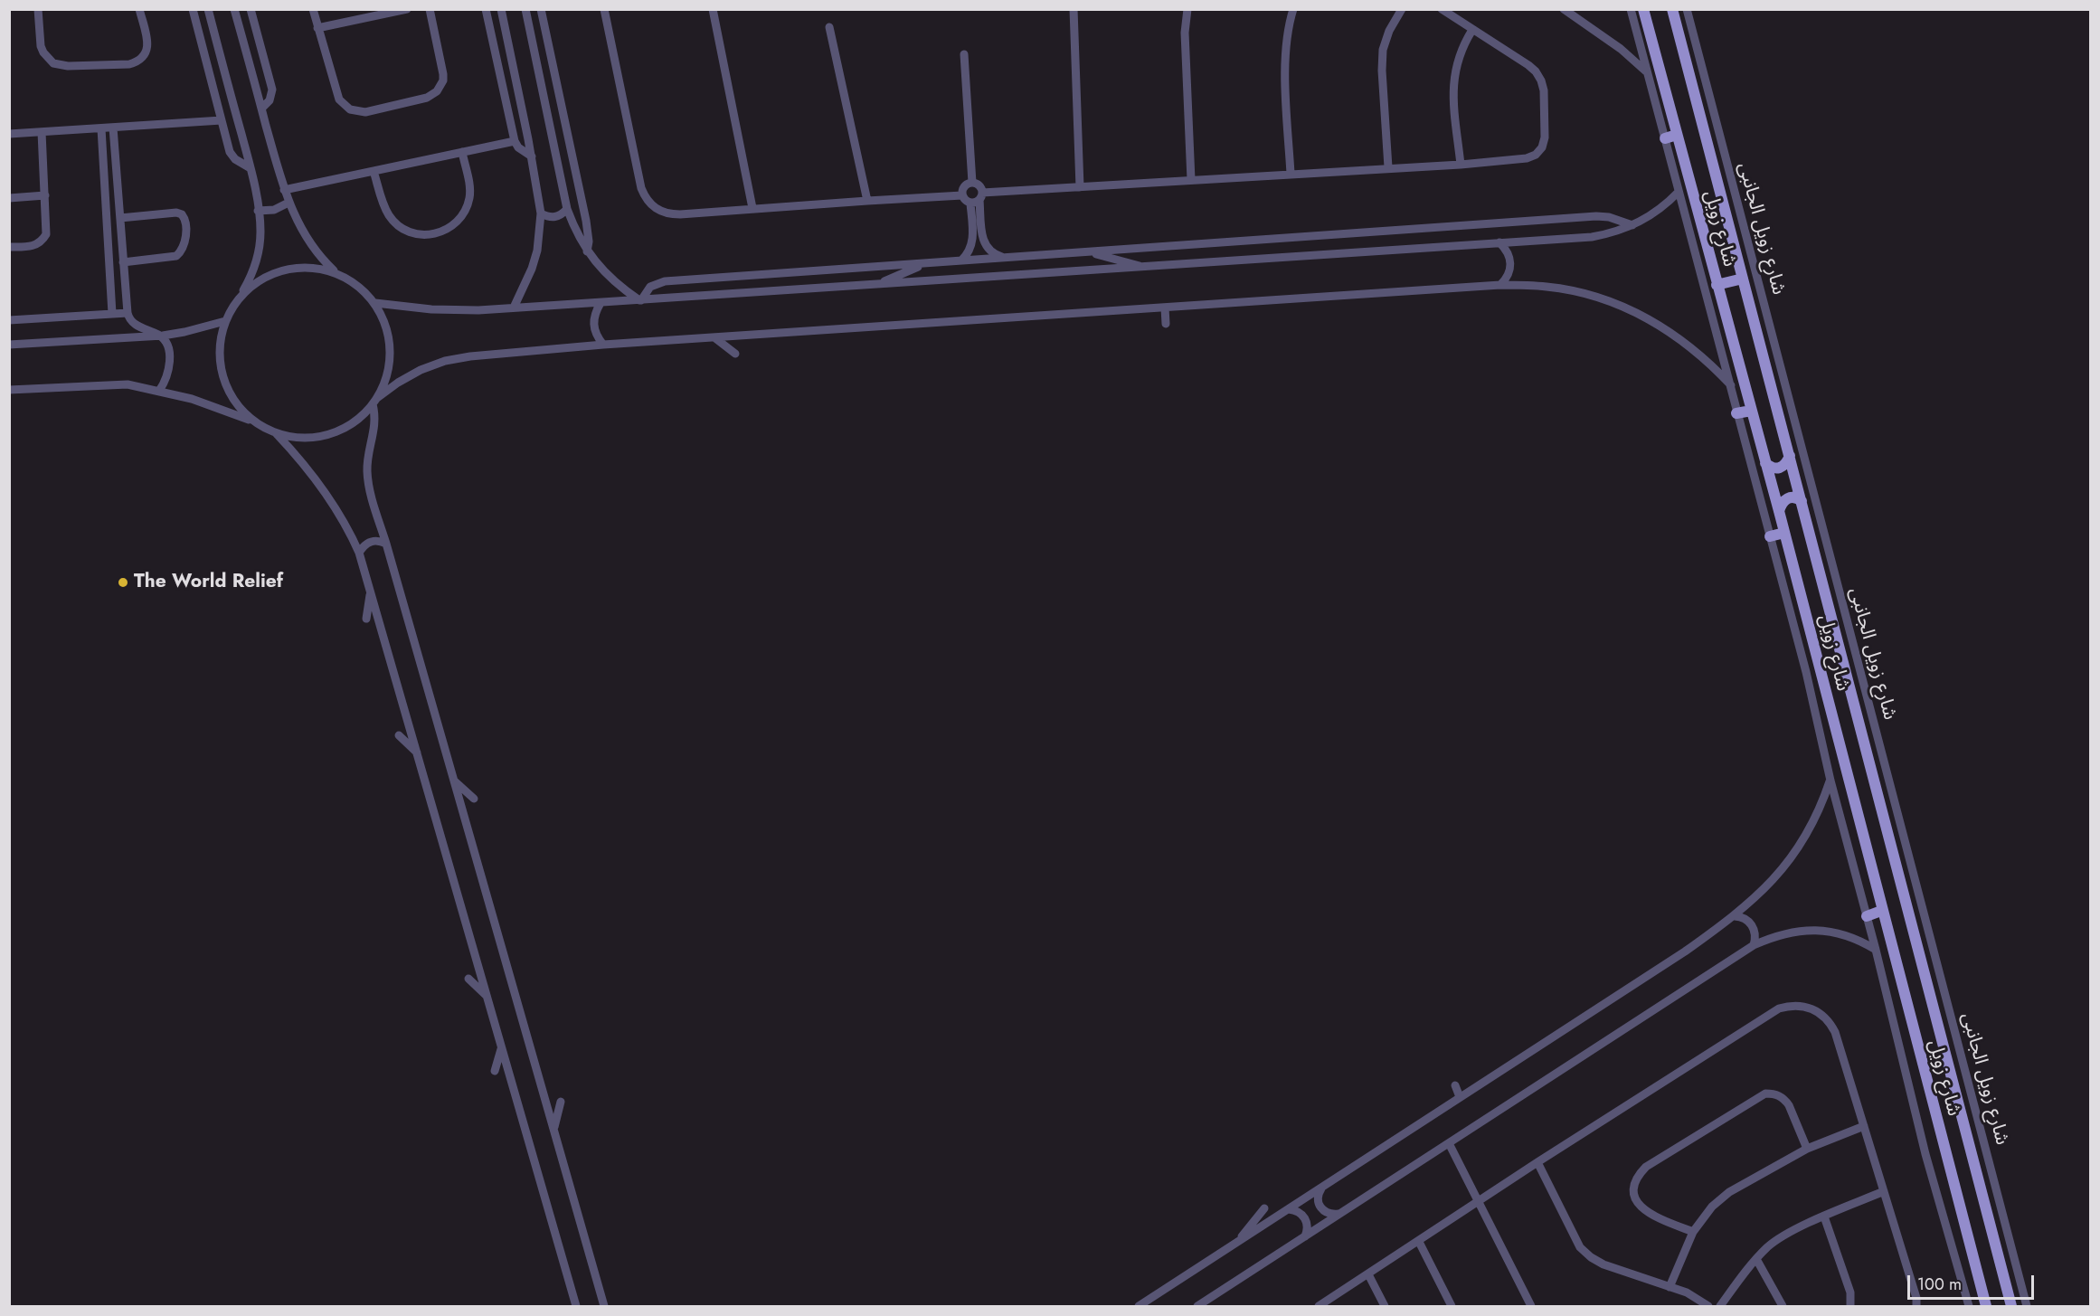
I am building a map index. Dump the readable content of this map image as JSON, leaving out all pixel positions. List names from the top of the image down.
{
  "streets": {
    "main road": ["شارع زويل"],
    "street": ["شارع زويل الجانبى"]
  },
  "places": ["The World Relief"],
  "scale_bar": "100 m"
}
